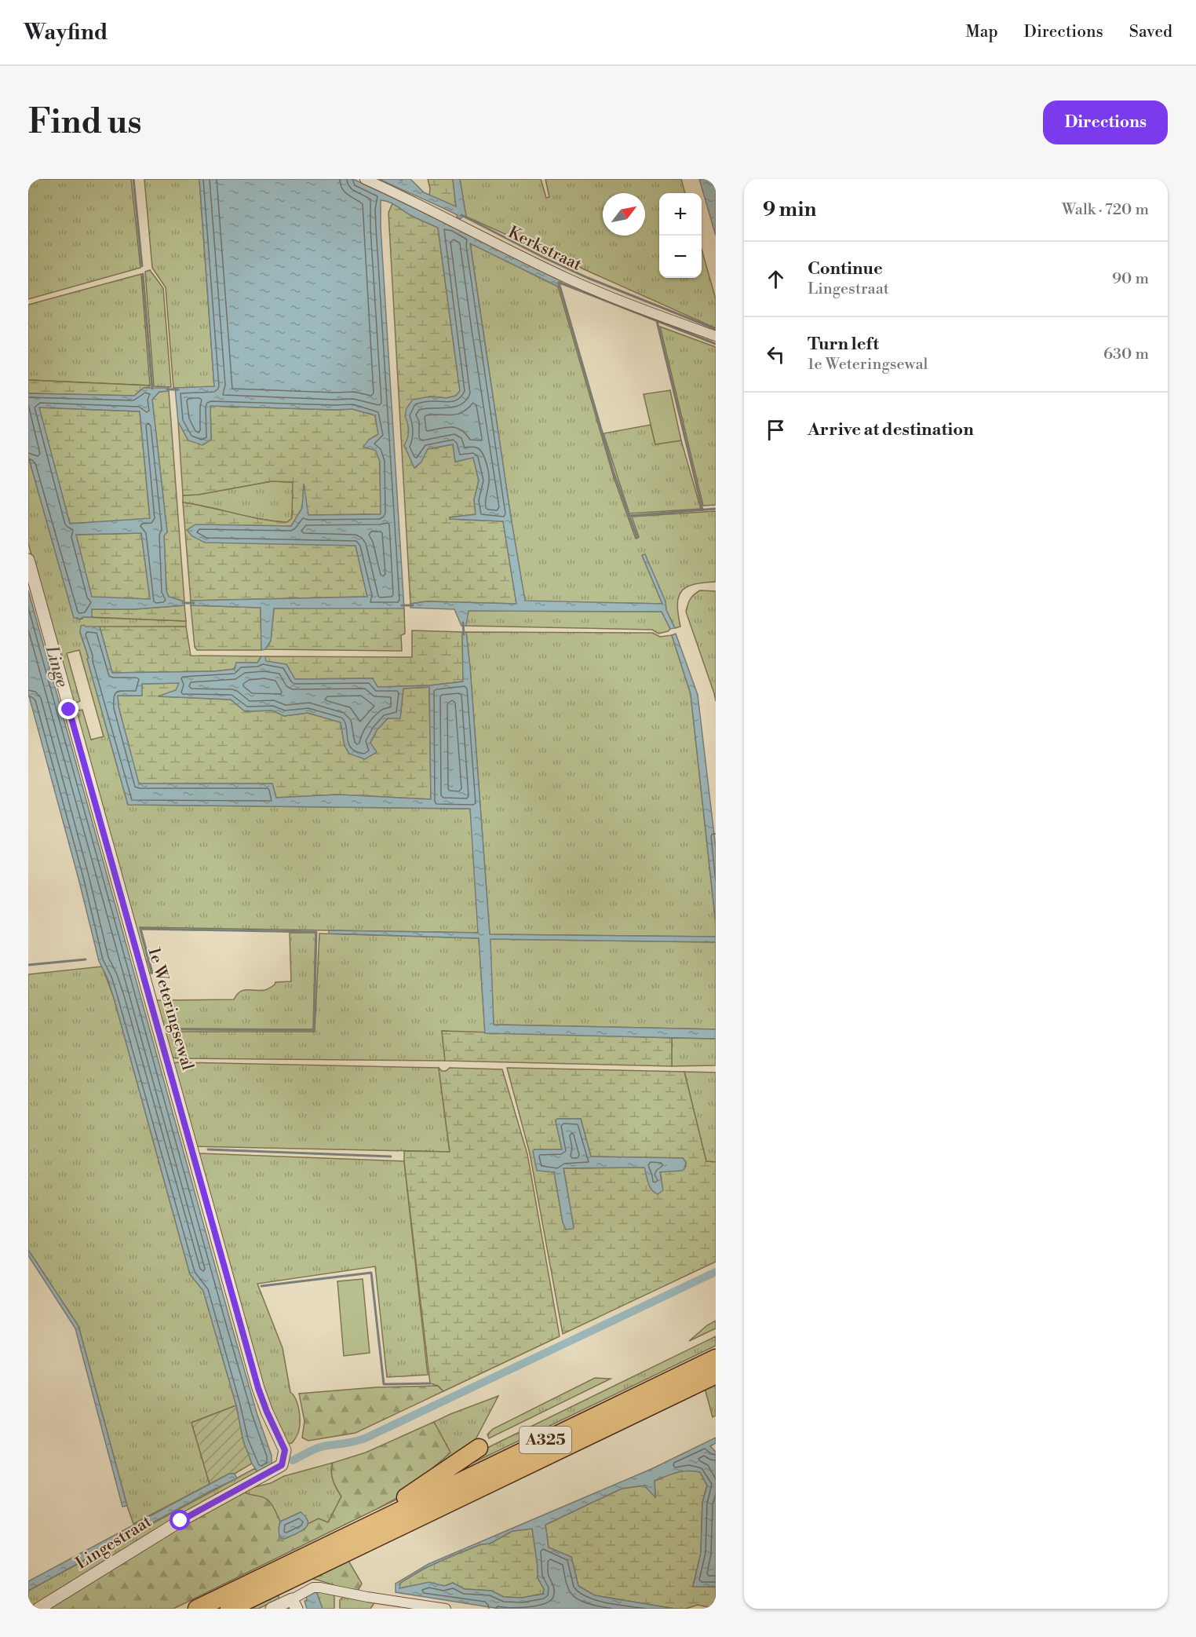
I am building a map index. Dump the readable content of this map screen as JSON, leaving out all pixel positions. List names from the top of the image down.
{
  "streets": {
    "highway": ["A325"],
    "street": ["Kerkstraat", "1e Weteringsewal", "Lingestraat"]
  },
  "crossings": [
    ["1e Weteringsewal", "Lingestraat"]
  ],
  "water": ["Linge"],
  "north": "top right",
  "page": {
    "header": "Wayfind",
    "nav": ["Map", "Directions", "Saved"],
    "buttons": "Directions",
    "title": "Find us",
    "heading": ["9 min", "Walk · 720 m"],
    "map_buttons": ["+", "−"],
    "list": [
      ["Continue", "Lingestraat", "90 m"],
      ["Turn left", "1e Weteringsewal", "630 m"],
      "Arrive at destination"
    ]
  }
}
